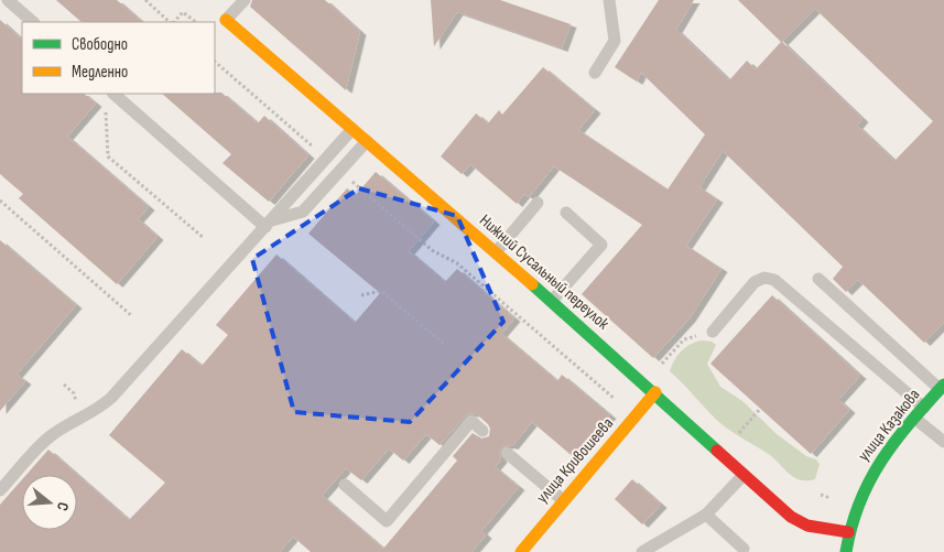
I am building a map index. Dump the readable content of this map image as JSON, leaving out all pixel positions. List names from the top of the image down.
{
  "streets": {
    "street": ["Нижний Сусальный переулок", "улица Казакова", "улица Кривошеева"]
  },
  "crossings": [
    ["Нижний Сусальный переулок", "улица Казакова"],
    ["Нижний Сусальный переулок", "улица Кривошеева"]
  ],
  "legend": ["Свободно", "Медленно"],
  "north": "right"
}
